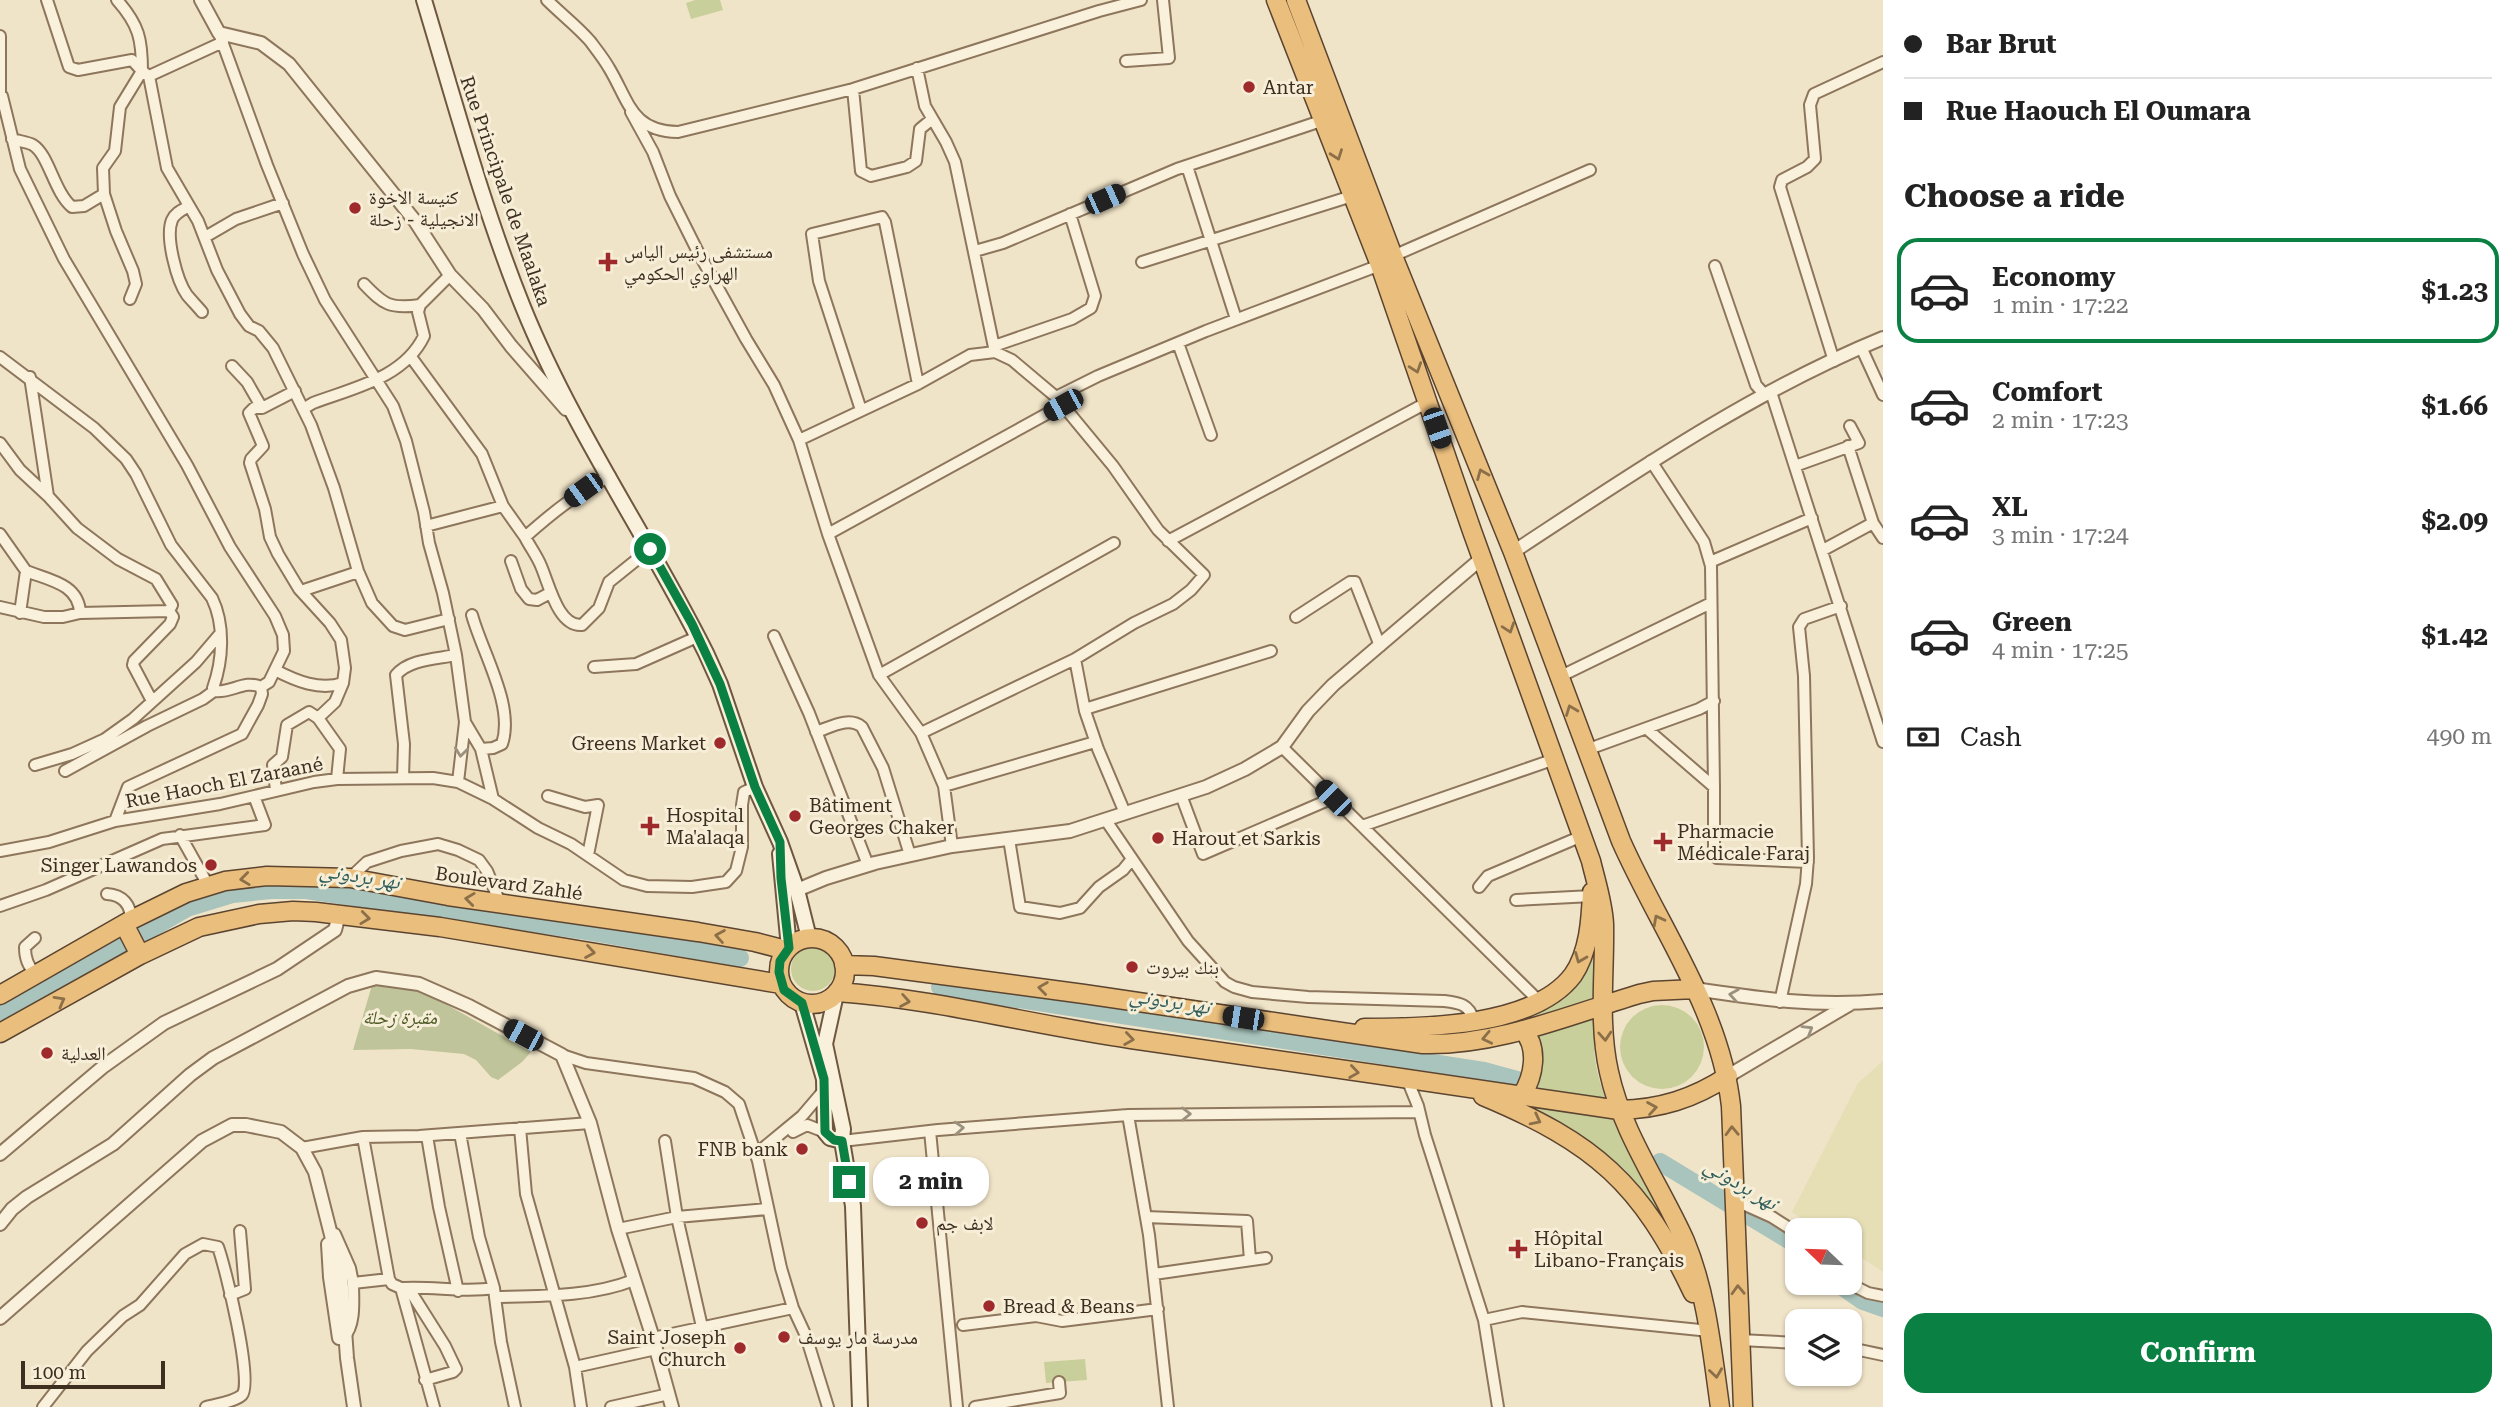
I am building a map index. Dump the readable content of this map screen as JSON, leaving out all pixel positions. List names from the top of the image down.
{
  "streets": {
    "highway": ["Boulevard Zahlé"],
    "main road": ["Rue Principale de Maalaka"],
    "street": ["Rue Haoch El Zaraané"]
  },
  "crossings": [
    ["Rue Principale de Maalaka", "Rue Haoch El Zaraané"],
    ["Rue Principale de Maalaka", "Boulevard Zahlé"]
  ],
  "water": ["نهر بردوني"],
  "parks": ["مقبرة زحلة"],
  "places": {
    "other": [
      "Antar",
      "كنيسة الاخوة الانجيلية - زحلة",
      "Greens Market",
      "Bâtiment Georges Chaker",
      "Harout et Sarkis",
      "Singer Lawandos",
      "بنك بيروت",
      "العدلية",
      "FNB bank",
      "لابف جم",
      "Bread & Beans",
      "مدرسة مار يوسف",
      "Saint Joseph Church"
    ],
    "health": [
      "مستشفى رئيس الياس الهراوي الحكومي",
      "Hospital Ma'alaqa",
      "Pharmacie Médicale Faraj",
      "Hôpital Libano-Français"
    ]
  },
  "scale_bar": "100 m",
  "north": "top left",
  "page": {
    "banner": ["Bar Brut", "Rue Haouch El Oumara"],
    "heading": "Choose a ride",
    "list": [
      {
        "name": "Economy",
        "note": "1 min · 17:22",
        "value": "$1.23"
      },
      {
        "name": "Comfort",
        "note": "2 min · 17:23",
        "value": "$1.66"
      },
      {
        "name": "XL",
        "note": "3 min · 17:24",
        "value": "$2.09"
      },
      {
        "name": "Green",
        "note": "4 min · 17:25",
        "value": "$1.42"
      }
    ],
    "pay": ["Cash", "490 m"],
    "bubble": "2 min",
    "buttons": "Confirm",
    "scale": "100 m"
  }
}
